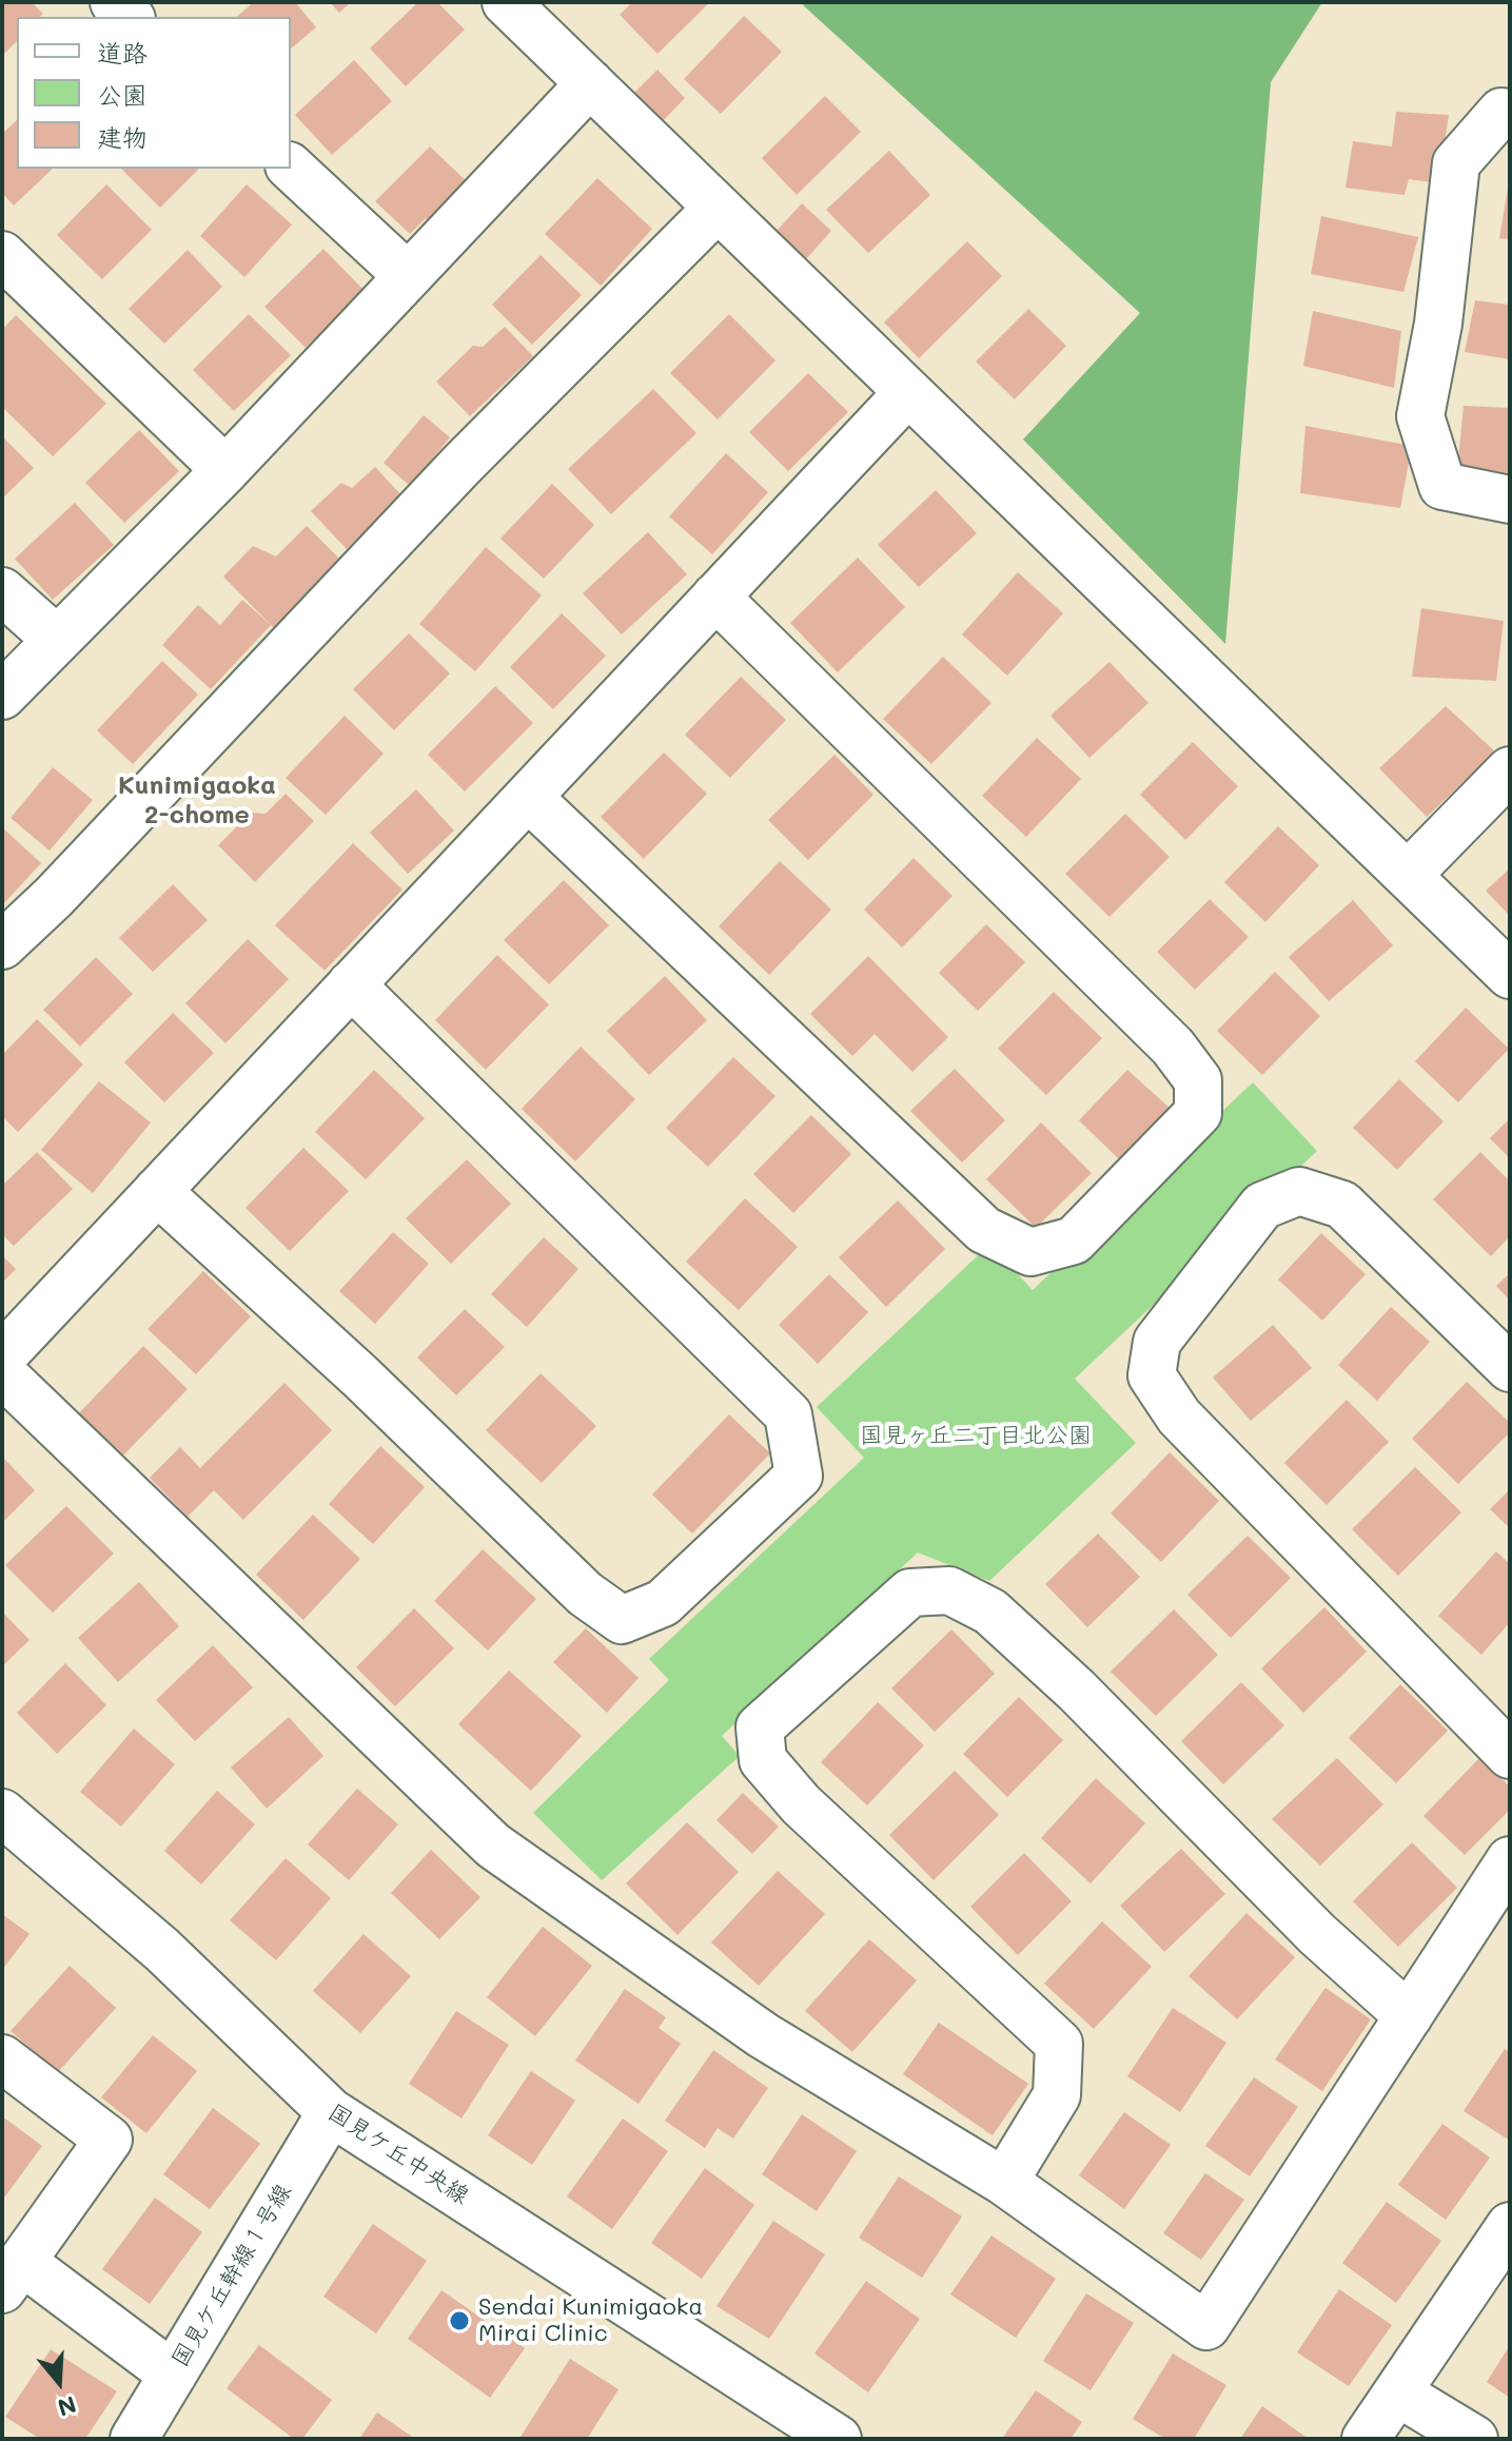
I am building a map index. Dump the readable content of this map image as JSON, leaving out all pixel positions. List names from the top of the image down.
{
  "streets": {
    "street": ["国見ケ丘中央線", "国見ケ丘幹線１号線"]
  },
  "crossings": [
    ["国見ケ丘中央線", "国見ケ丘幹線１号線"]
  ],
  "districts": ["Kunimigaoka 2-chome"],
  "parks": ["国見ヶ丘二丁目北公園"],
  "places": ["Sendai Kunimigaoka Mirai Clinic"],
  "legend": ["道路", "公園", "建物"],
  "north": "bottom"
}
